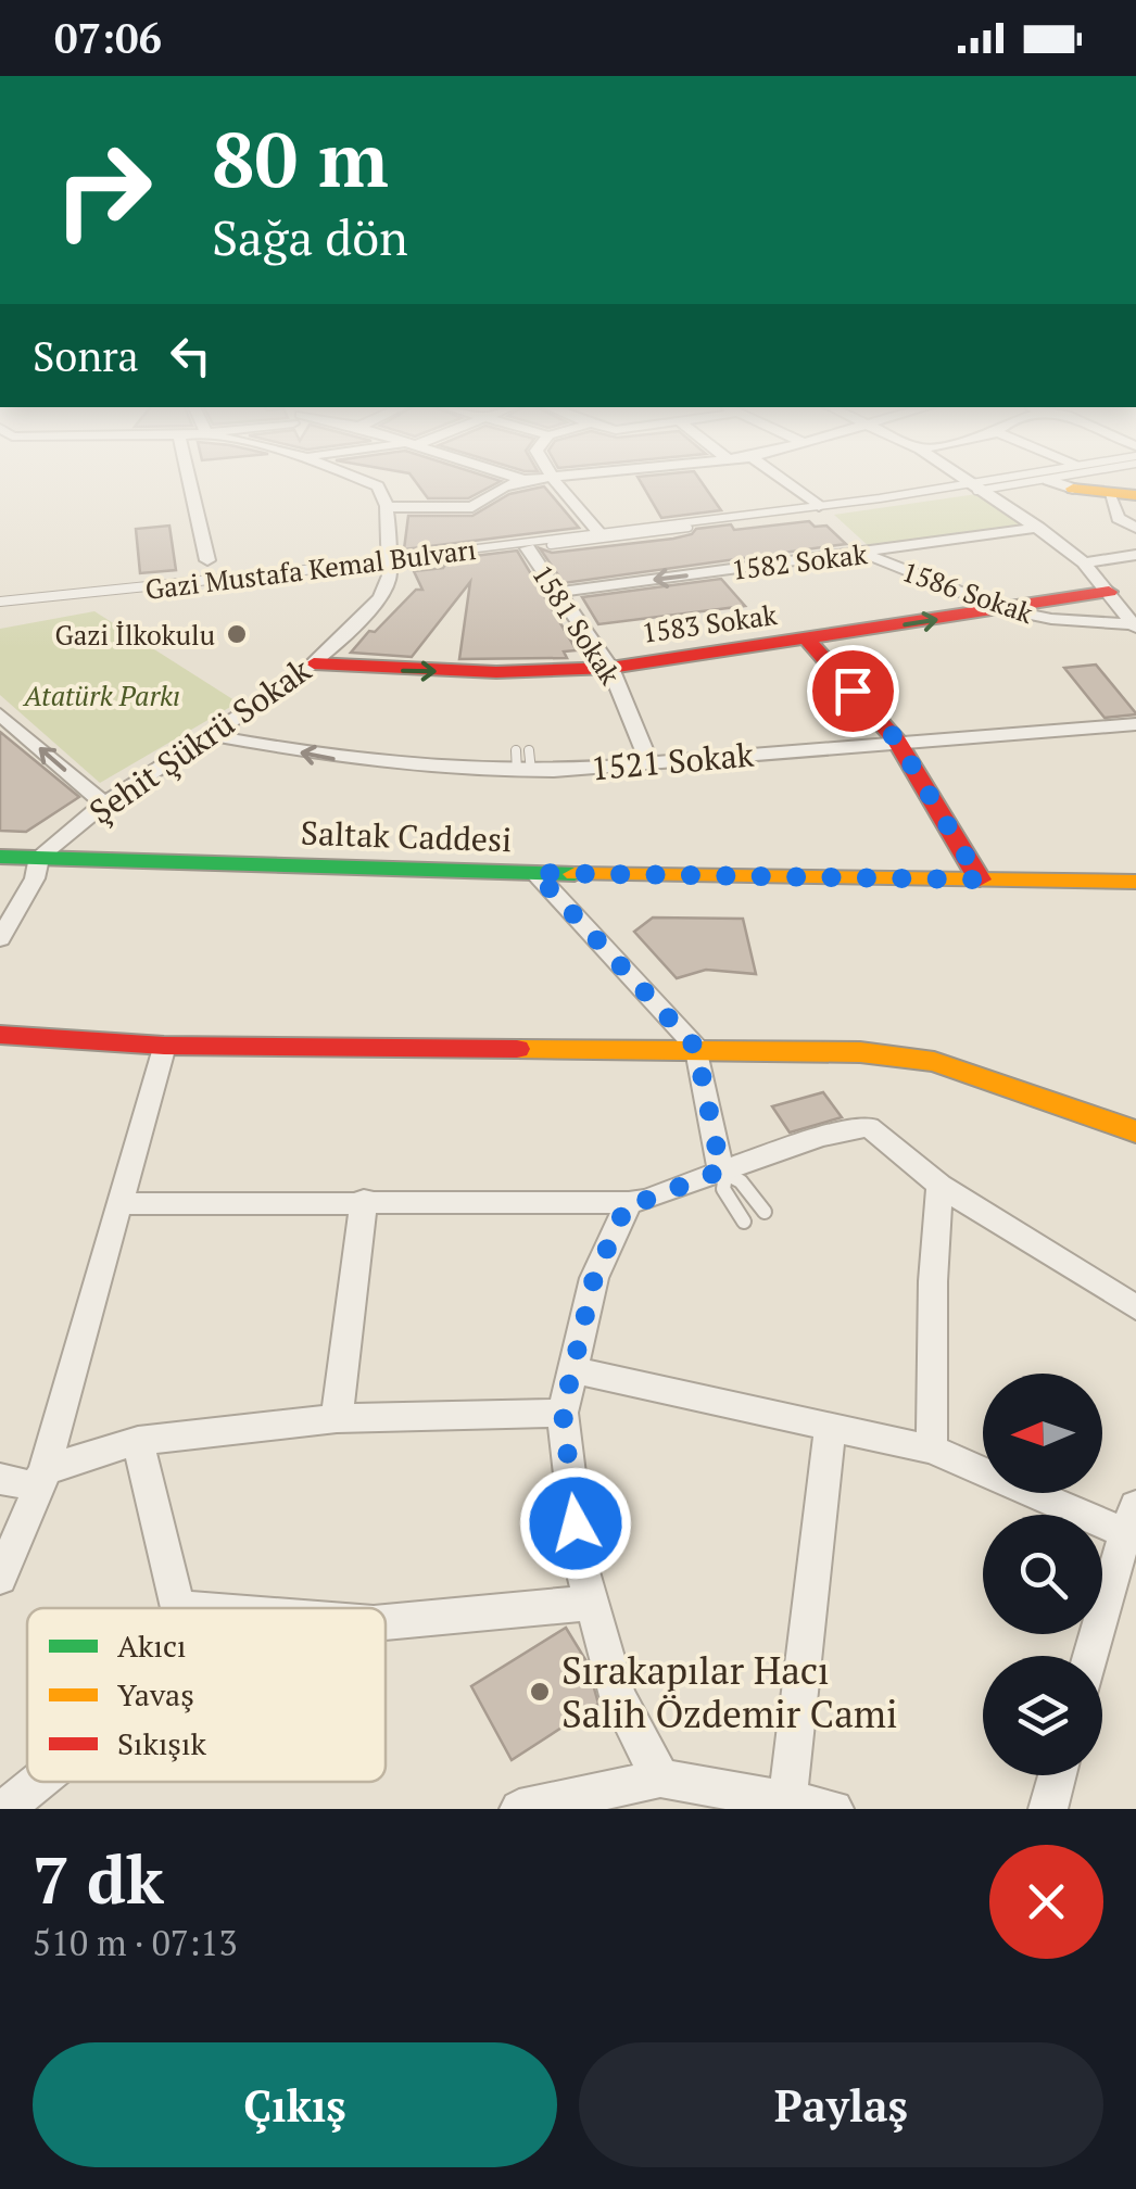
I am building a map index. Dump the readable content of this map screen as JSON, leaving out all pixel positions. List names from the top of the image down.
{
  "streets": {
    "street": [
      "1582 Sokak",
      "1586 Sokak",
      "1583 Sokak",
      "1581 Sokak",
      "Şehit Şükrü Sokak",
      "1521 Sokak",
      "Saltak Caddesi"
    ],
    "lane": ["Gazi Mustafa Kemal Bulvarı"]
  },
  "crossings": [
    ["1582 Sokak", "1586 Sokak"],
    ["1582 Sokak", "1581 Sokak"],
    ["Gazi Mustafa Kemal Bulvarı", "1581 Sokak"],
    ["Gazi Mustafa Kemal Bulvarı", "Şehit Şükrü Sokak"],
    ["1586 Sokak", "1583 Sokak"],
    ["1583 Sokak", "1581 Sokak"],
    ["1583 Sokak", "Şehit Şükrü Sokak"],
    ["1581 Sokak", "1521 Sokak"],
    ["Şehit Şükrü Sokak", "1521 Sokak"],
    ["Şehit Şükrü Sokak", "Saltak Caddesi"]
  ],
  "one_way": ["1582 Sokak", "1583 Sokak"],
  "parks": ["Atatürk Parkı"],
  "places": ["Gazi İlkokulu", "Sırakapılar Hacı Salih Özdemir Cami"],
  "legend": ["Akıcı", "Yavaş", "Sıkışık"],
  "north": "left",
  "page": {
    "status": "07:06",
    "turn": ["80 m", "Sağa dön"],
    "then": "Sonra",
    "heading": ["7 dk", "510 m · 07:13"],
    "buttons": ["Çıkış", "Paylaş"]
  }
}
